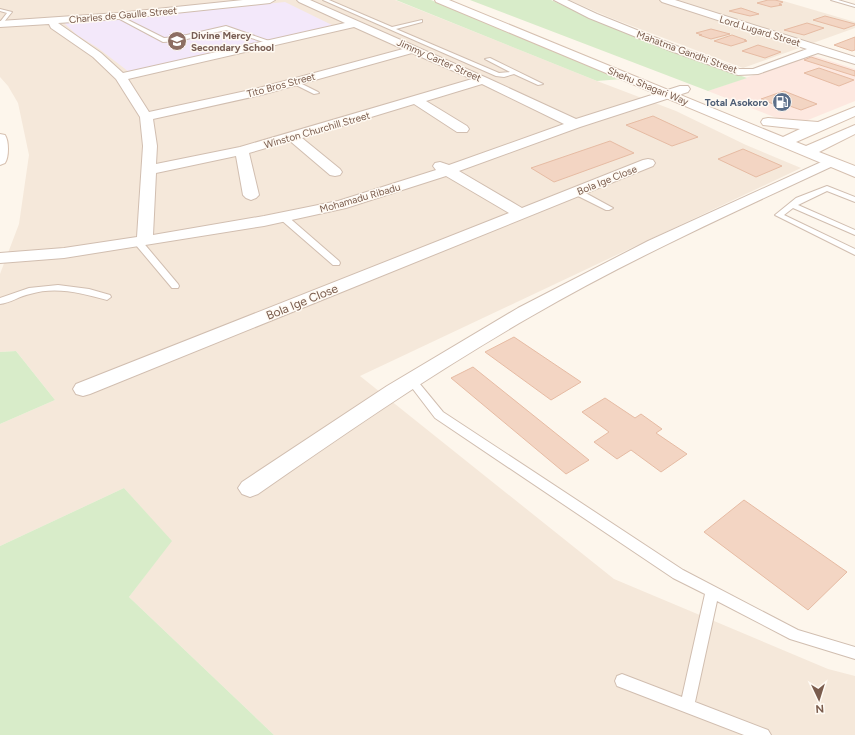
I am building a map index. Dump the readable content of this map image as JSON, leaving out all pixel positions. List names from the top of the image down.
{
  "streets": {
    "main road": ["Shehu Shagari Way"],
    "street": [
      "Charles de Gaulle Street",
      "Lord Lugard Street",
      "Mahatma Gandhi Street",
      "Jimmy Carter Street",
      "Tito Bros Street",
      "Winston Churchill Street",
      "Bola Ige Close",
      "Mohamadu Ribadu"
    ]
  },
  "crossings": [
    ["Lord Lugard Street", "Mahatma Gandhi Street"],
    ["Jimmy Carter Street", "Tito Bros Street"],
    ["Jimmy Carter Street", "Winston Churchill Street"],
    ["Jimmy Carter Street", "Mohamadu Ribadu"],
    ["Shehu Shagari Way", "Mohamadu Ribadu"]
  ],
  "places": {
    "school or university": ["Divine Mercy Secondary School"],
    "fuel station": ["Total Asokoro"]
  },
  "north": "bottom"
}
